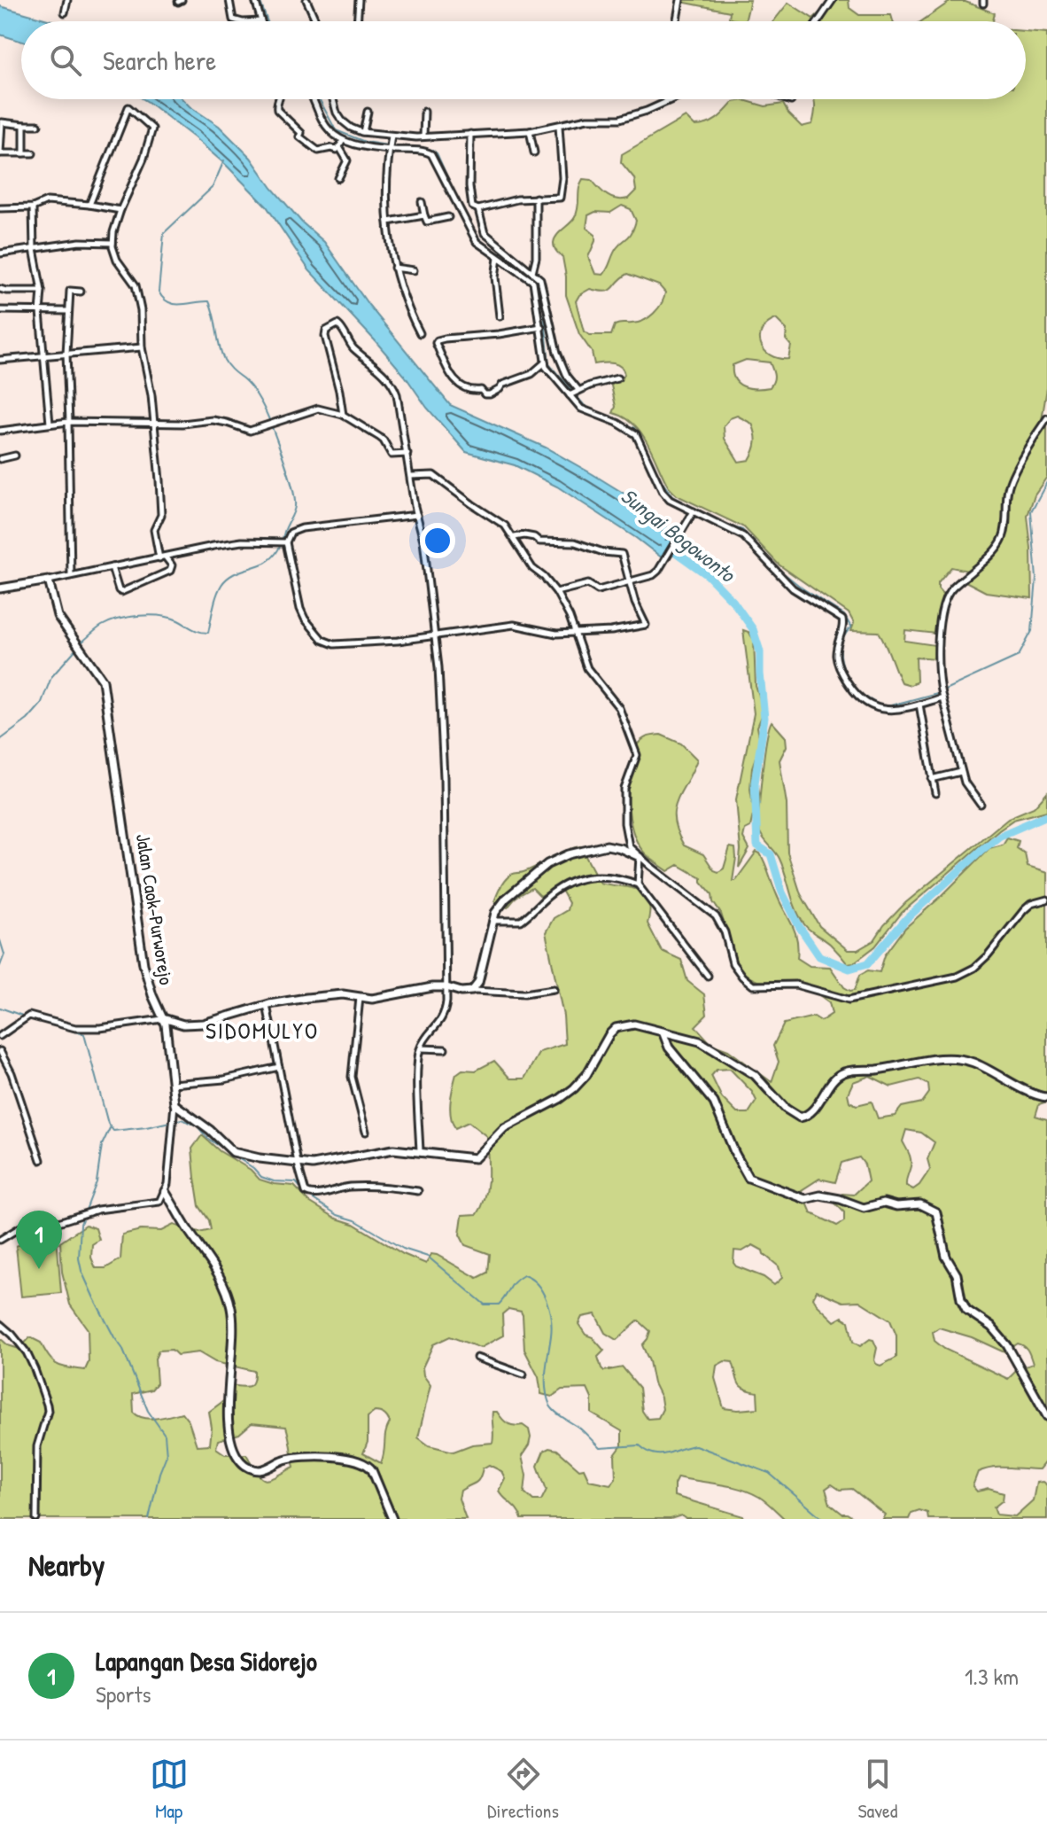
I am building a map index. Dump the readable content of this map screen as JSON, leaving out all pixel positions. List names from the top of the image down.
{
  "streets": {
    "street": ["Jalan Caok-Purworejo"]
  },
  "districts": ["SIDOMULYO"],
  "water": ["Sungai Bogowonto"],
  "page": {
    "search": "Search here",
    "pins": "1",
    "heading": "Nearby",
    "list": [
      {
        "mark": "1",
        "name": "Lapangan Desa Sidorejo",
        "note": "Sports",
        "value": "1.3 km"
      }
    ],
    "nav": ["Map", "Directions", "Saved"]
  }
}
